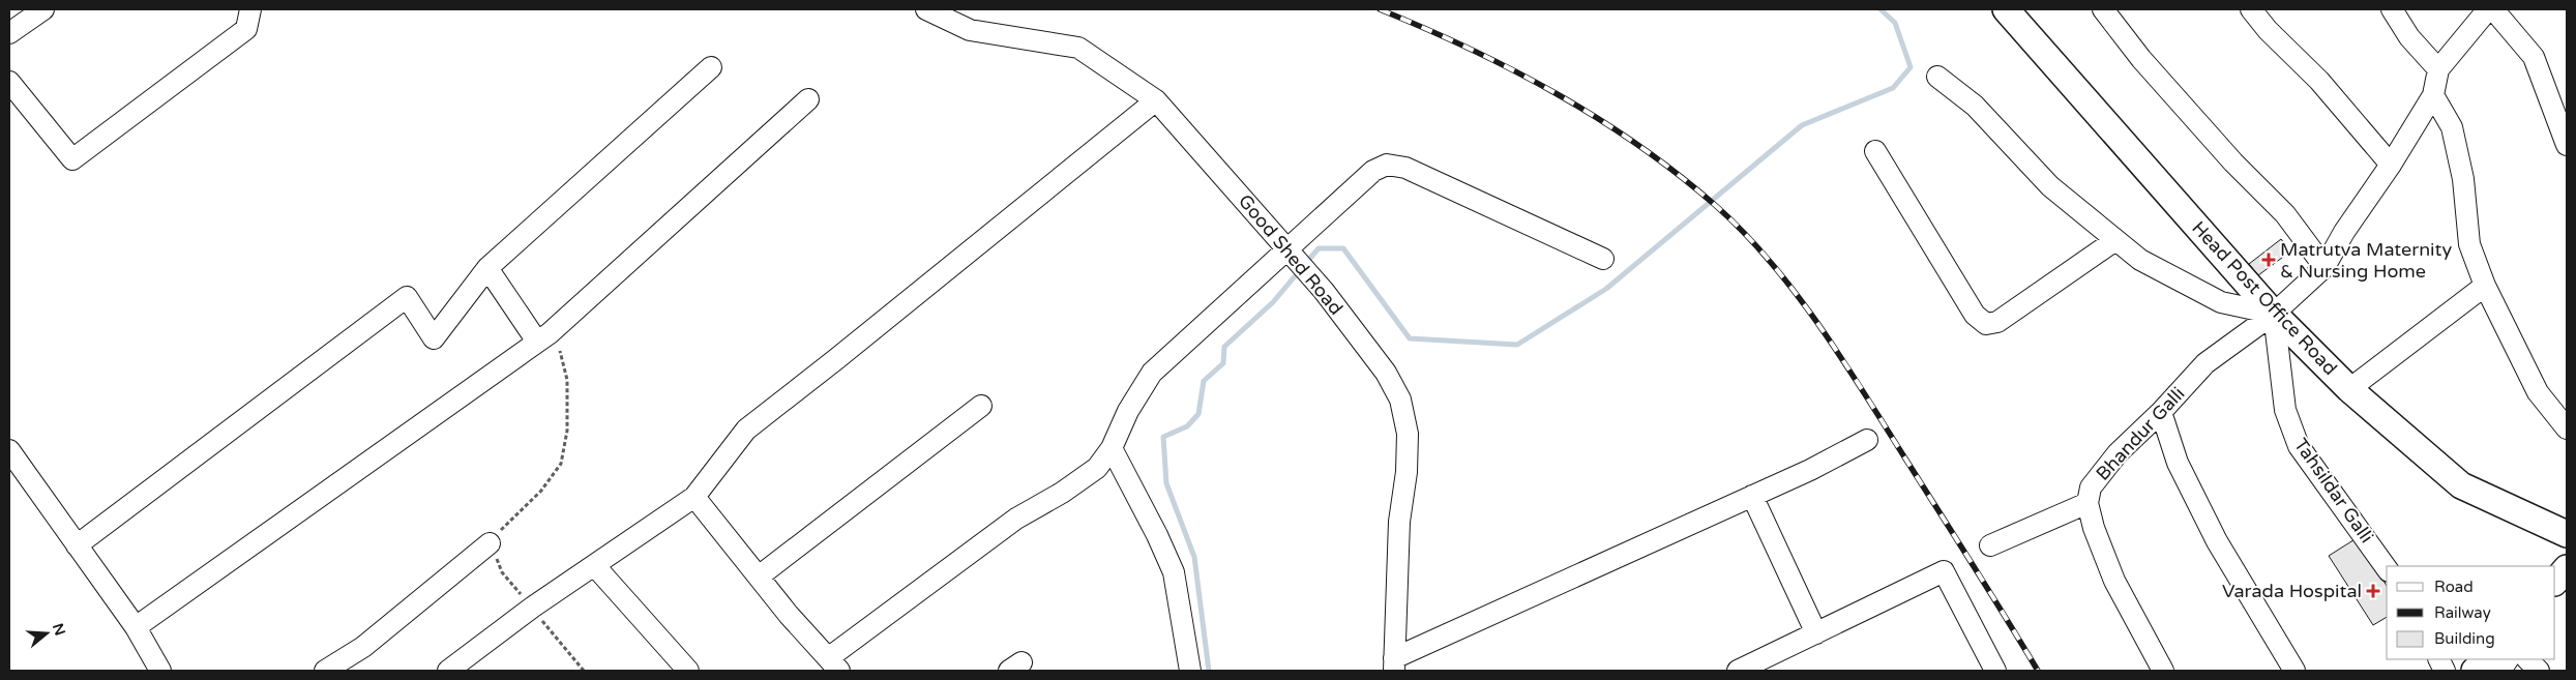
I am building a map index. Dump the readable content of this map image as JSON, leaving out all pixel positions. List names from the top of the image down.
{
  "streets": {
    "main road": ["Head Post Office Road"],
    "street": ["Good Shed Road", "Bhandur Galli", "Tahsildar Galli"]
  },
  "crossings": [
    ["Head Post Office Road", "Bhandur Galli"],
    ["Head Post Office Road", "Tahsildar Galli"],
    ["Bhandur Galli", "Tahsildar Galli"]
  ],
  "places": {
    "health": ["Matrutva Maternity & Nursing Home", "Varada Hospital"]
  },
  "legend": ["Road", "Railway", "Building"],
  "north": "right"
}
